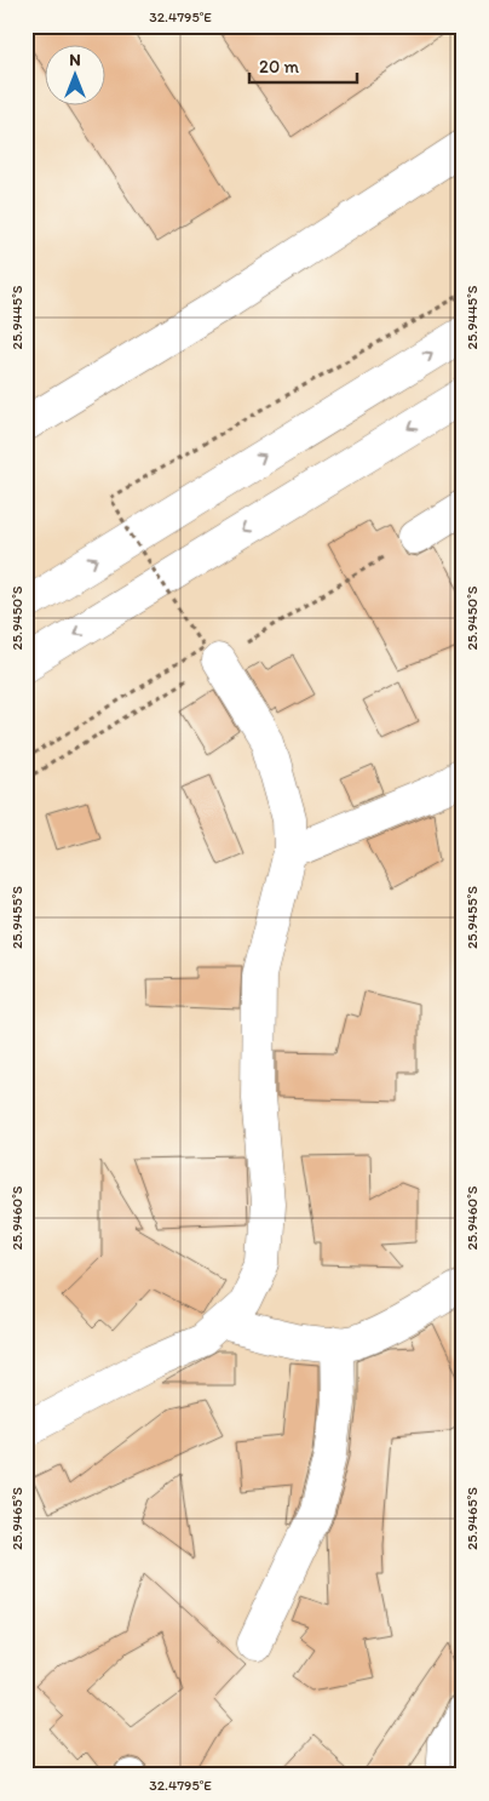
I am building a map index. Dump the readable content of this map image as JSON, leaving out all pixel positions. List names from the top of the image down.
{
  "scale_bar": "20 m",
  "north": "top",
  "coordinates": [
    "32.4795°E",
    "25.9445°S",
    "25.9450°S",
    "25.9455°S",
    "25.9460°S",
    "25.9465°S"
  ]
}
